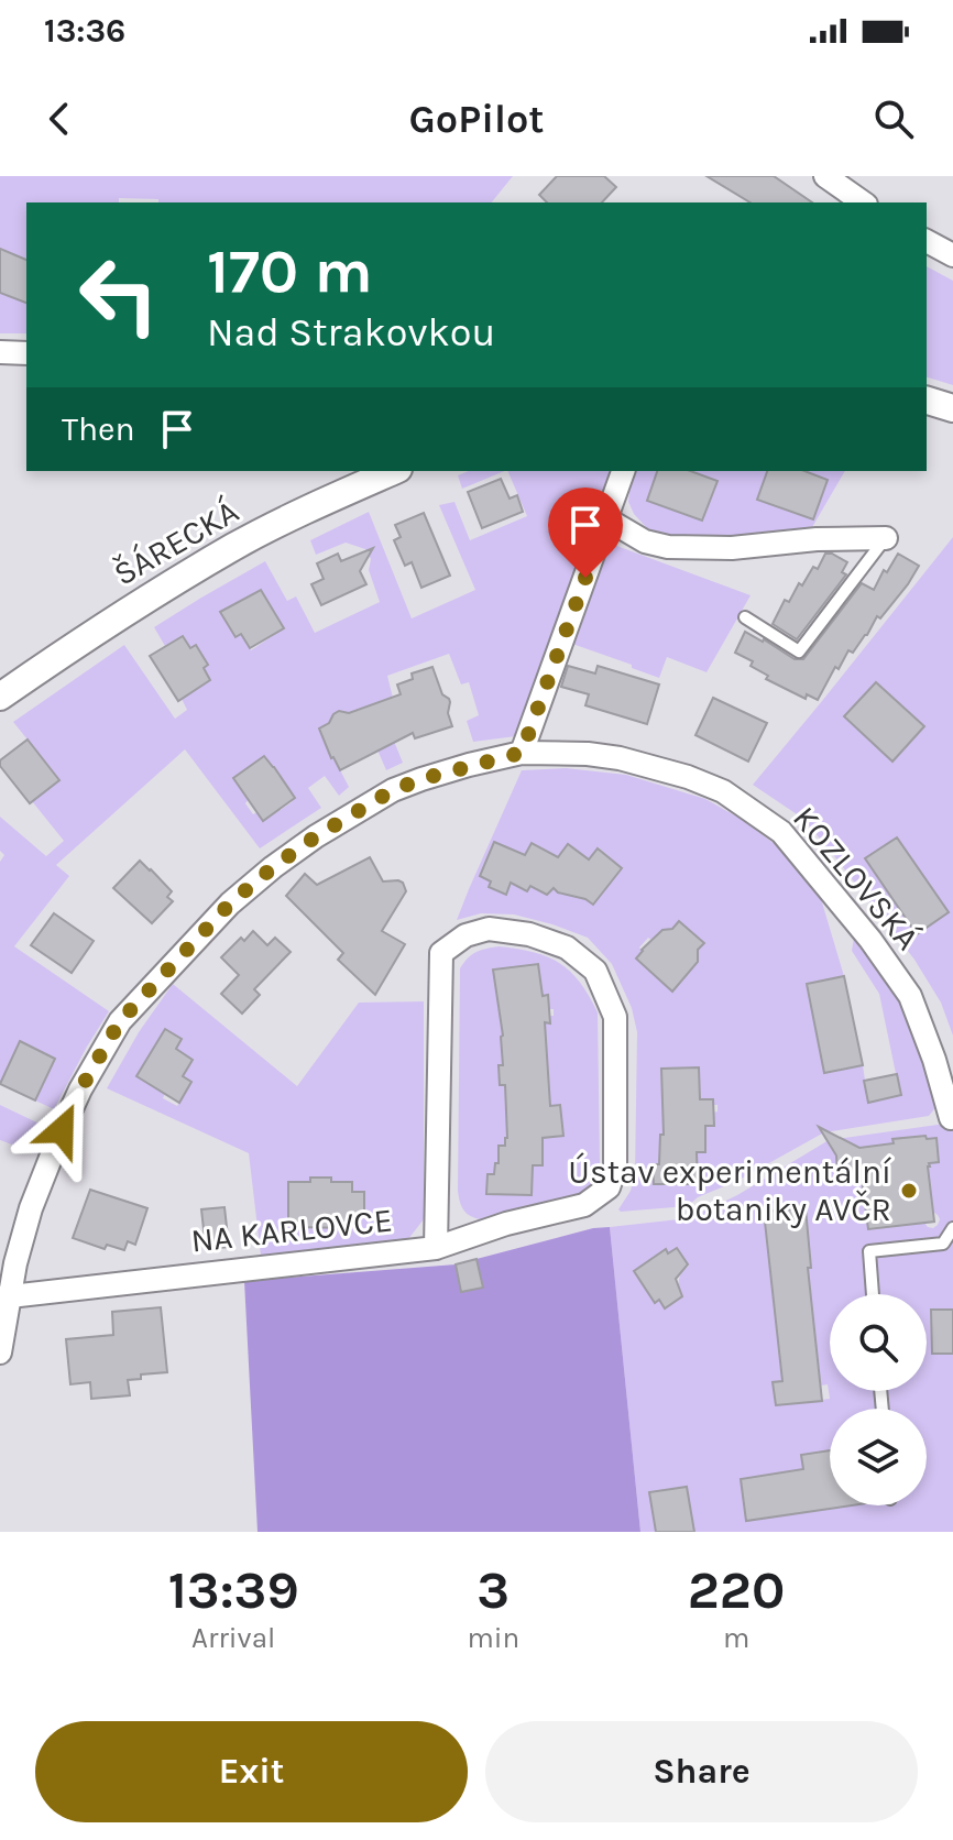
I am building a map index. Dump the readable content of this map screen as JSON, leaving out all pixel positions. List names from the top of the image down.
{
  "streets": {
    "street": ["ŠÁRECKÁ", "KOZLOVSKÁ", "NA KARLOVCE"]
  },
  "crossings": [
    ["KOZLOVSKÁ", "NA KARLOVCE"]
  ],
  "places": ["Ústav experimentální botaniky AVČR"],
  "page": {
    "status": "13:36",
    "header": "GoPilot",
    "turn": ["170 m", "Nad Strakovkou"],
    "then": "Then",
    "eta": [
      "13:39",
      "Arrival",
      "3",
      "min",
      "220",
      "m"
    ],
    "buttons": ["Exit", "Share"]
  }
}
